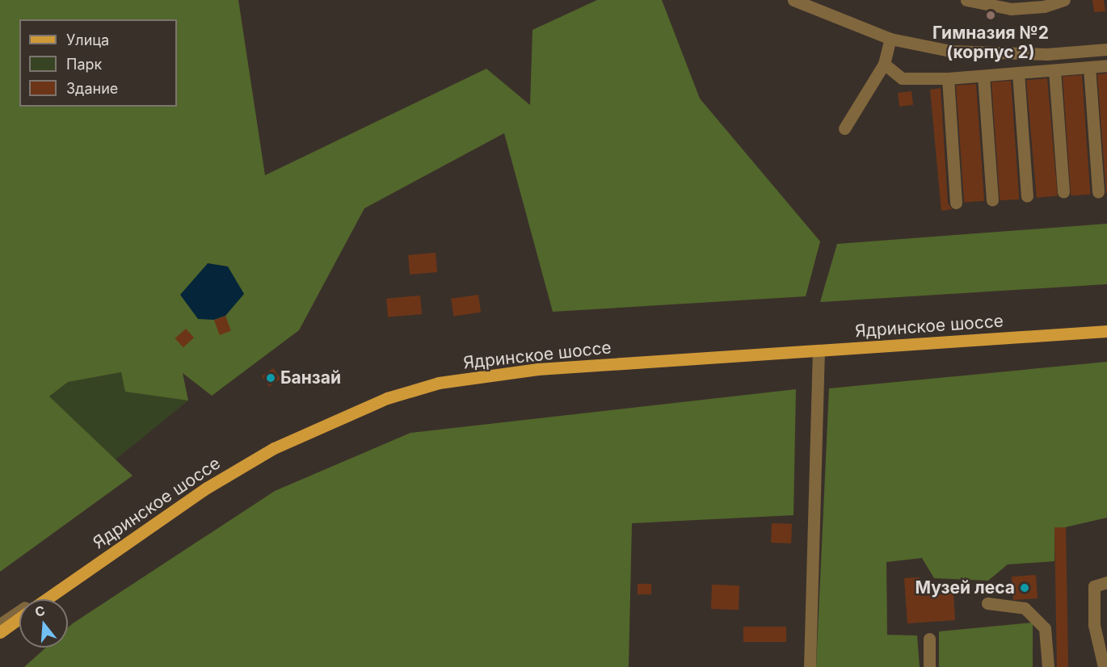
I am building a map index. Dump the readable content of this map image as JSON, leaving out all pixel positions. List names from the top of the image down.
{
  "streets": {
    "main road": ["Ядринское шоссе"]
  },
  "places": ["Гимназия №2 (корпус 2)", "Банзай", "Музей леса"],
  "legend": ["Улица", "Парк", "Здание"],
  "north": "top"
}
